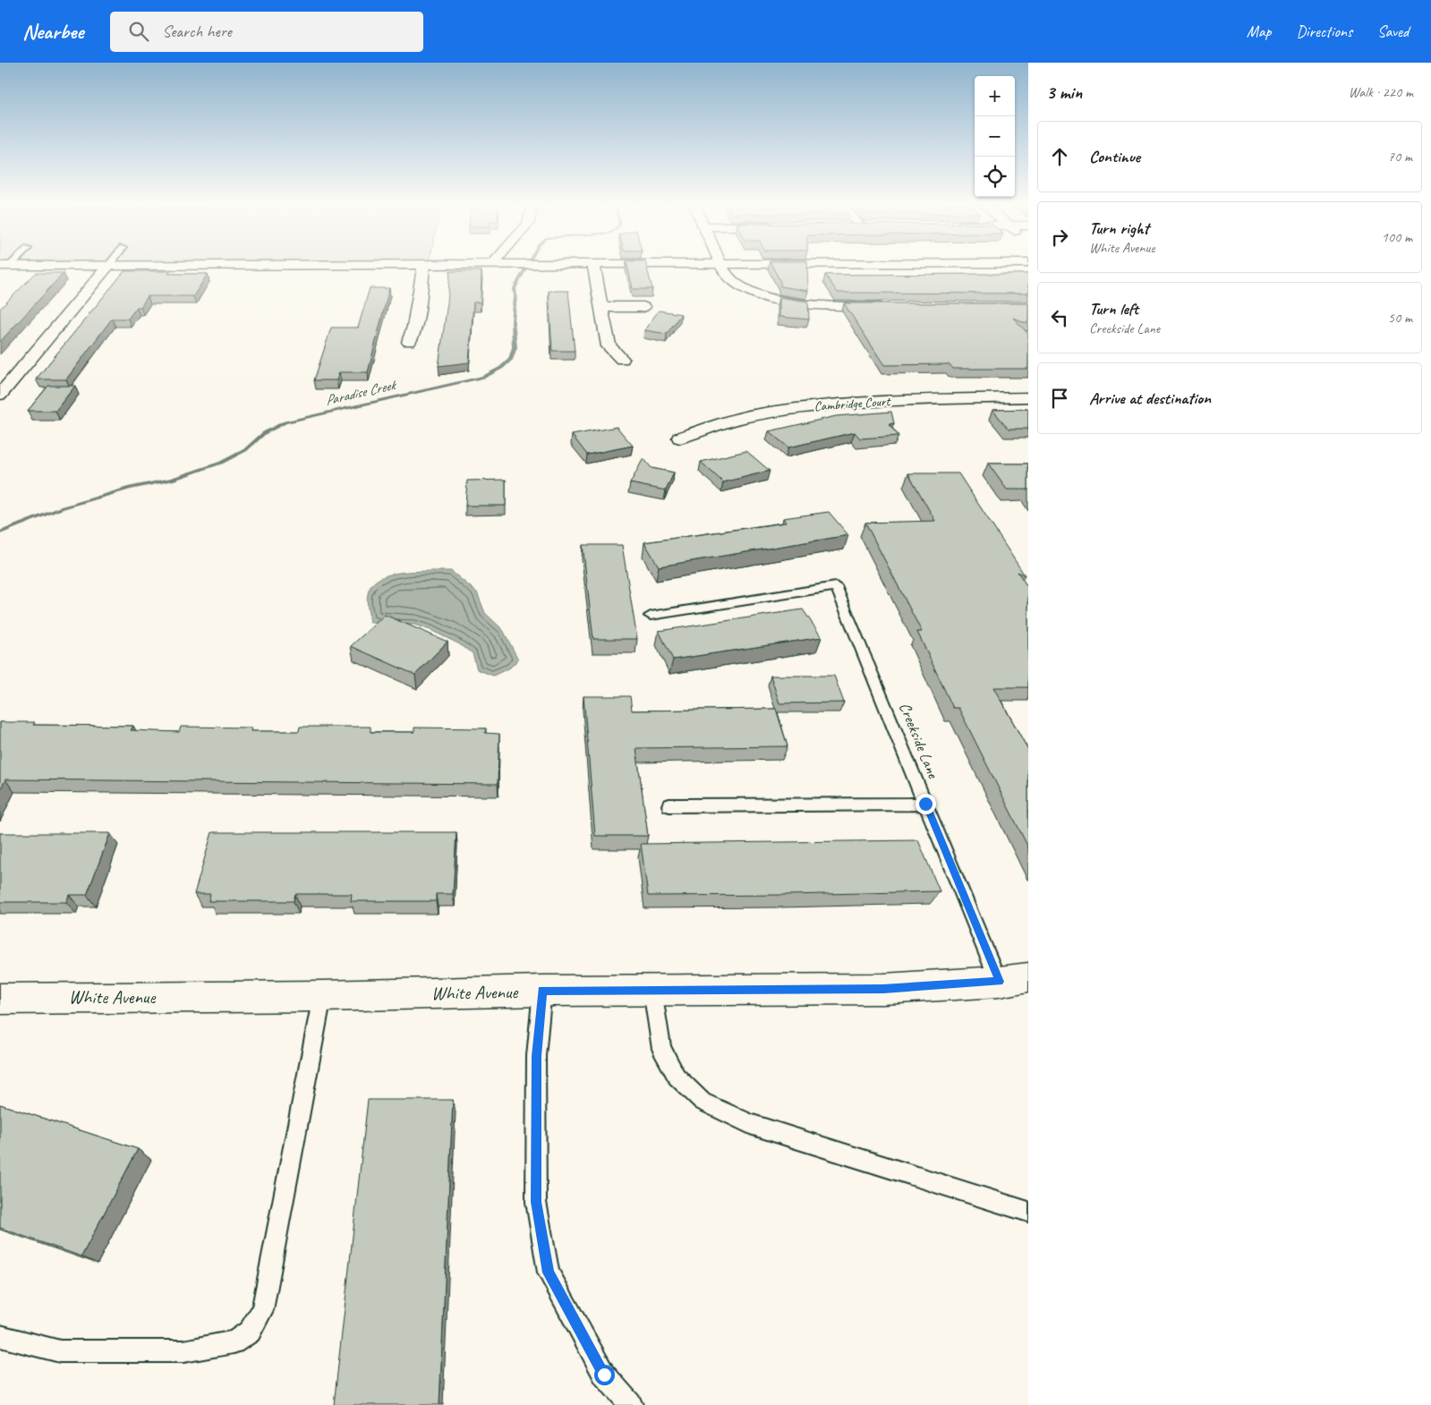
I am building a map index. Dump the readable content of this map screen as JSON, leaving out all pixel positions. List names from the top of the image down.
{
  "streets": {
    "street": ["Cambridge Court", "White Avenue"],
    "lane": ["Creekside Lane"]
  },
  "crossings": [
    ["Creekside Lane", "White Avenue"]
  ],
  "water": ["Paradise Creek"],
  "page": {
    "header": "Nearbee",
    "search": "Search here",
    "nav": ["Map", "Directions", "Saved"],
    "heading": ["3 min", "Walk · 220 m"],
    "map_buttons": ["+", "−"],
    "list": [
      ["Continue", "70 m"],
      ["Turn right", "White Avenue", "100 m"],
      ["Turn left", "Creekside Lane", "50 m"],
      "Arrive at destination"
    ]
  }
}
